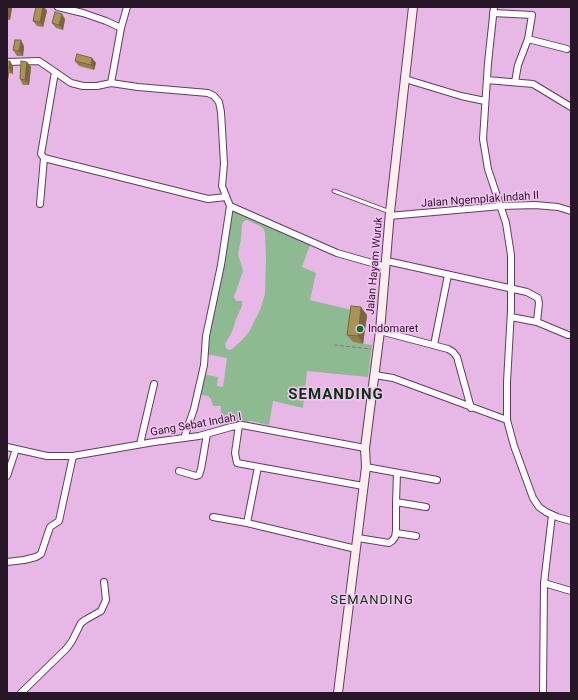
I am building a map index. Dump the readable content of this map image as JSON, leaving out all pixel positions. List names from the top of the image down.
{
  "streets": {
    "main road": ["Jalan Hayam Wuruk"],
    "street": ["Jalan Ngemplak Indah II", "Gang Sebat Indah I"]
  },
  "crossings": [
    ["Jalan Ngemplak Indah II", "Jalan Hayam Wuruk"],
    ["Jalan Hayam Wuruk", "Gang Sebat Indah I"]
  ],
  "districts": ["SEMANDING", "SEMANDING"],
  "places": ["Indomaret"]
}
